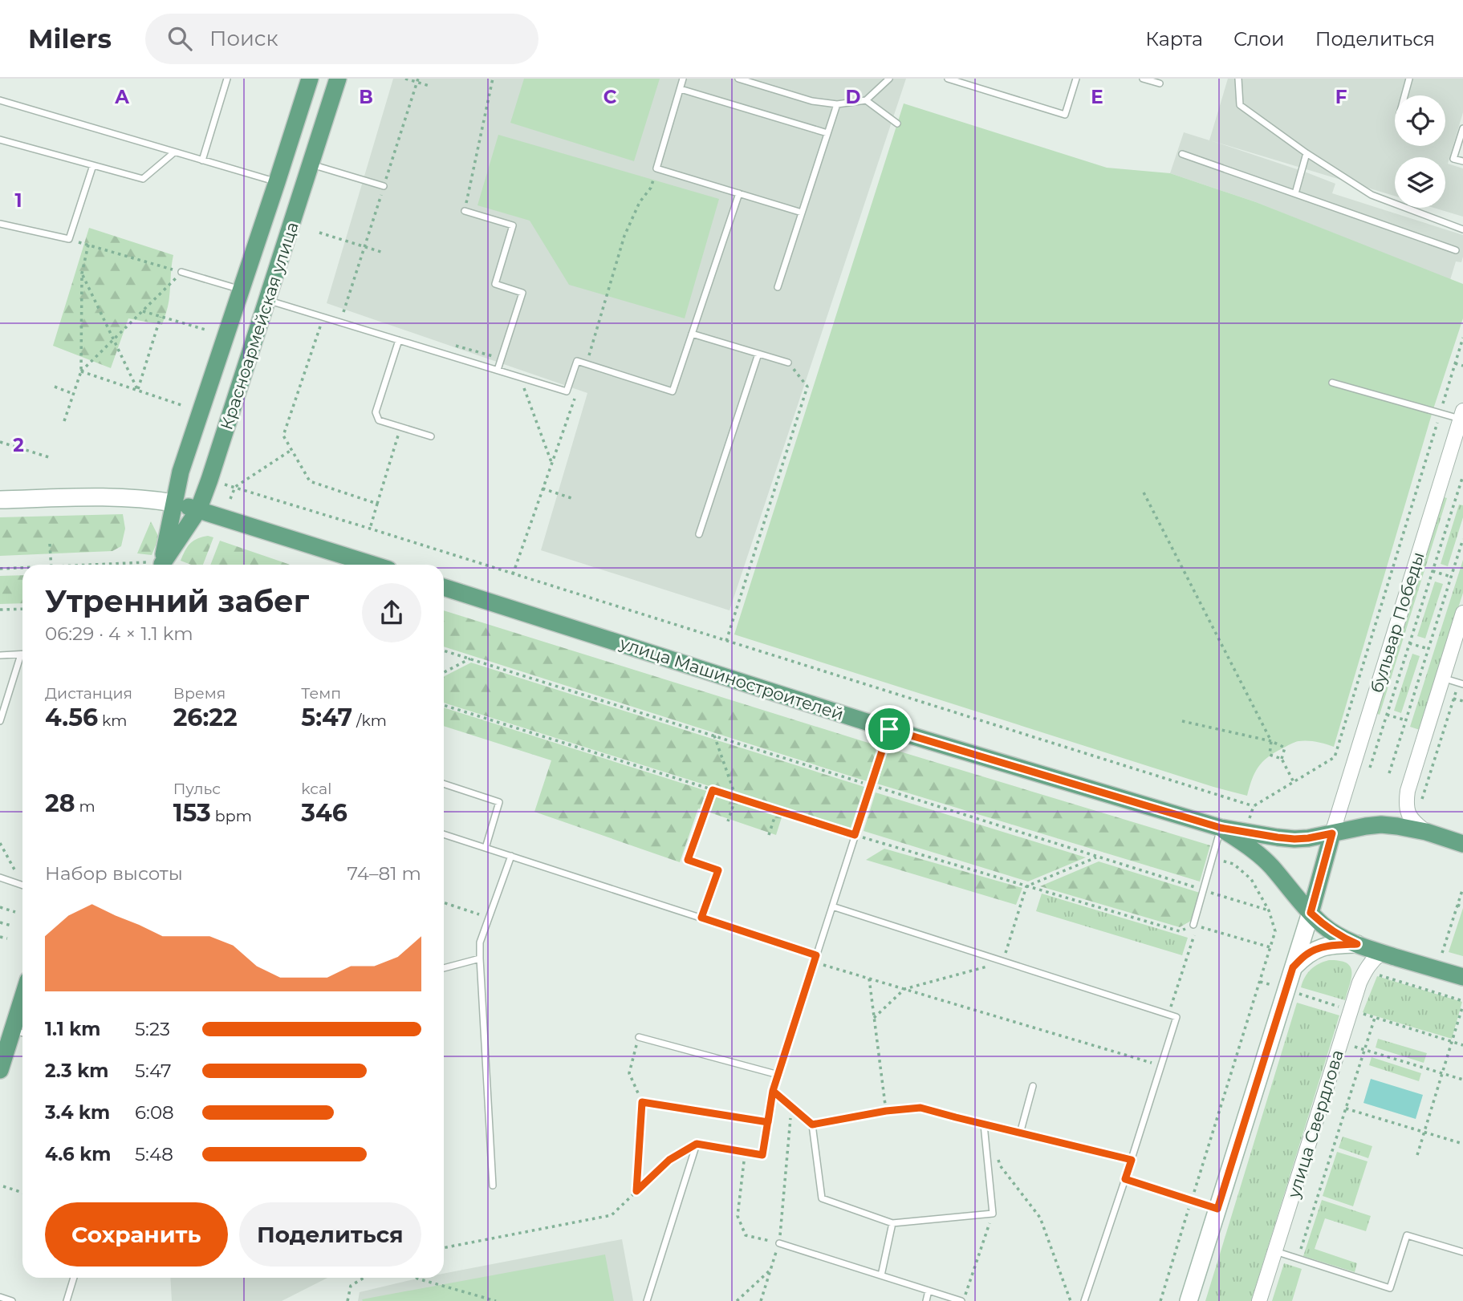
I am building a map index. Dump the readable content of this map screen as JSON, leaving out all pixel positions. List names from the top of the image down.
{
  "streets": {
    "main road": ["Красноармейская улица", "улица Машиностроителей"],
    "street": ["бульвар Победы", "улица Свердлова"]
  },
  "crossings": [
    ["бульвар Победы", "улица Машиностроителей"],
    ["улица Машиностроителей", "улица Свердлова"]
  ],
  "page": {
    "header": "Milers",
    "search": "Поиск",
    "nav": ["Карта", "Слои", "Поделиться"],
    "heading": ["Утренний забег", "06:29 · 4 × 1.1 km"],
    "stats": [
      ["Дистанция", "4.56 km"],
      ["Время", "26:22"],
      ["Темп", "5:47 /km"],
      ["28 m"],
      ["Пульс", "153 bpm"],
      ["kcal", "346"]
    ],
    "chart": ["Набор высоты", "74–81 m"],
    "list": [
      {
        "name": "1.1 km",
        "note": "5:23"
      },
      {
        "name": "2.3 km",
        "note": "5:47"
      },
      {
        "name": "3.4 km",
        "note": "6:08"
      },
      {
        "name": "4.6 km",
        "note": "5:48"
      }
    ],
    "buttons": ["Сохранить", "Поделиться"]
  },
  "grid": {
    "columns": [
      "A",
      "B",
      "C",
      "D",
      "E",
      "F"
    ],
    "rows": ["1", "2"]
  }
}
